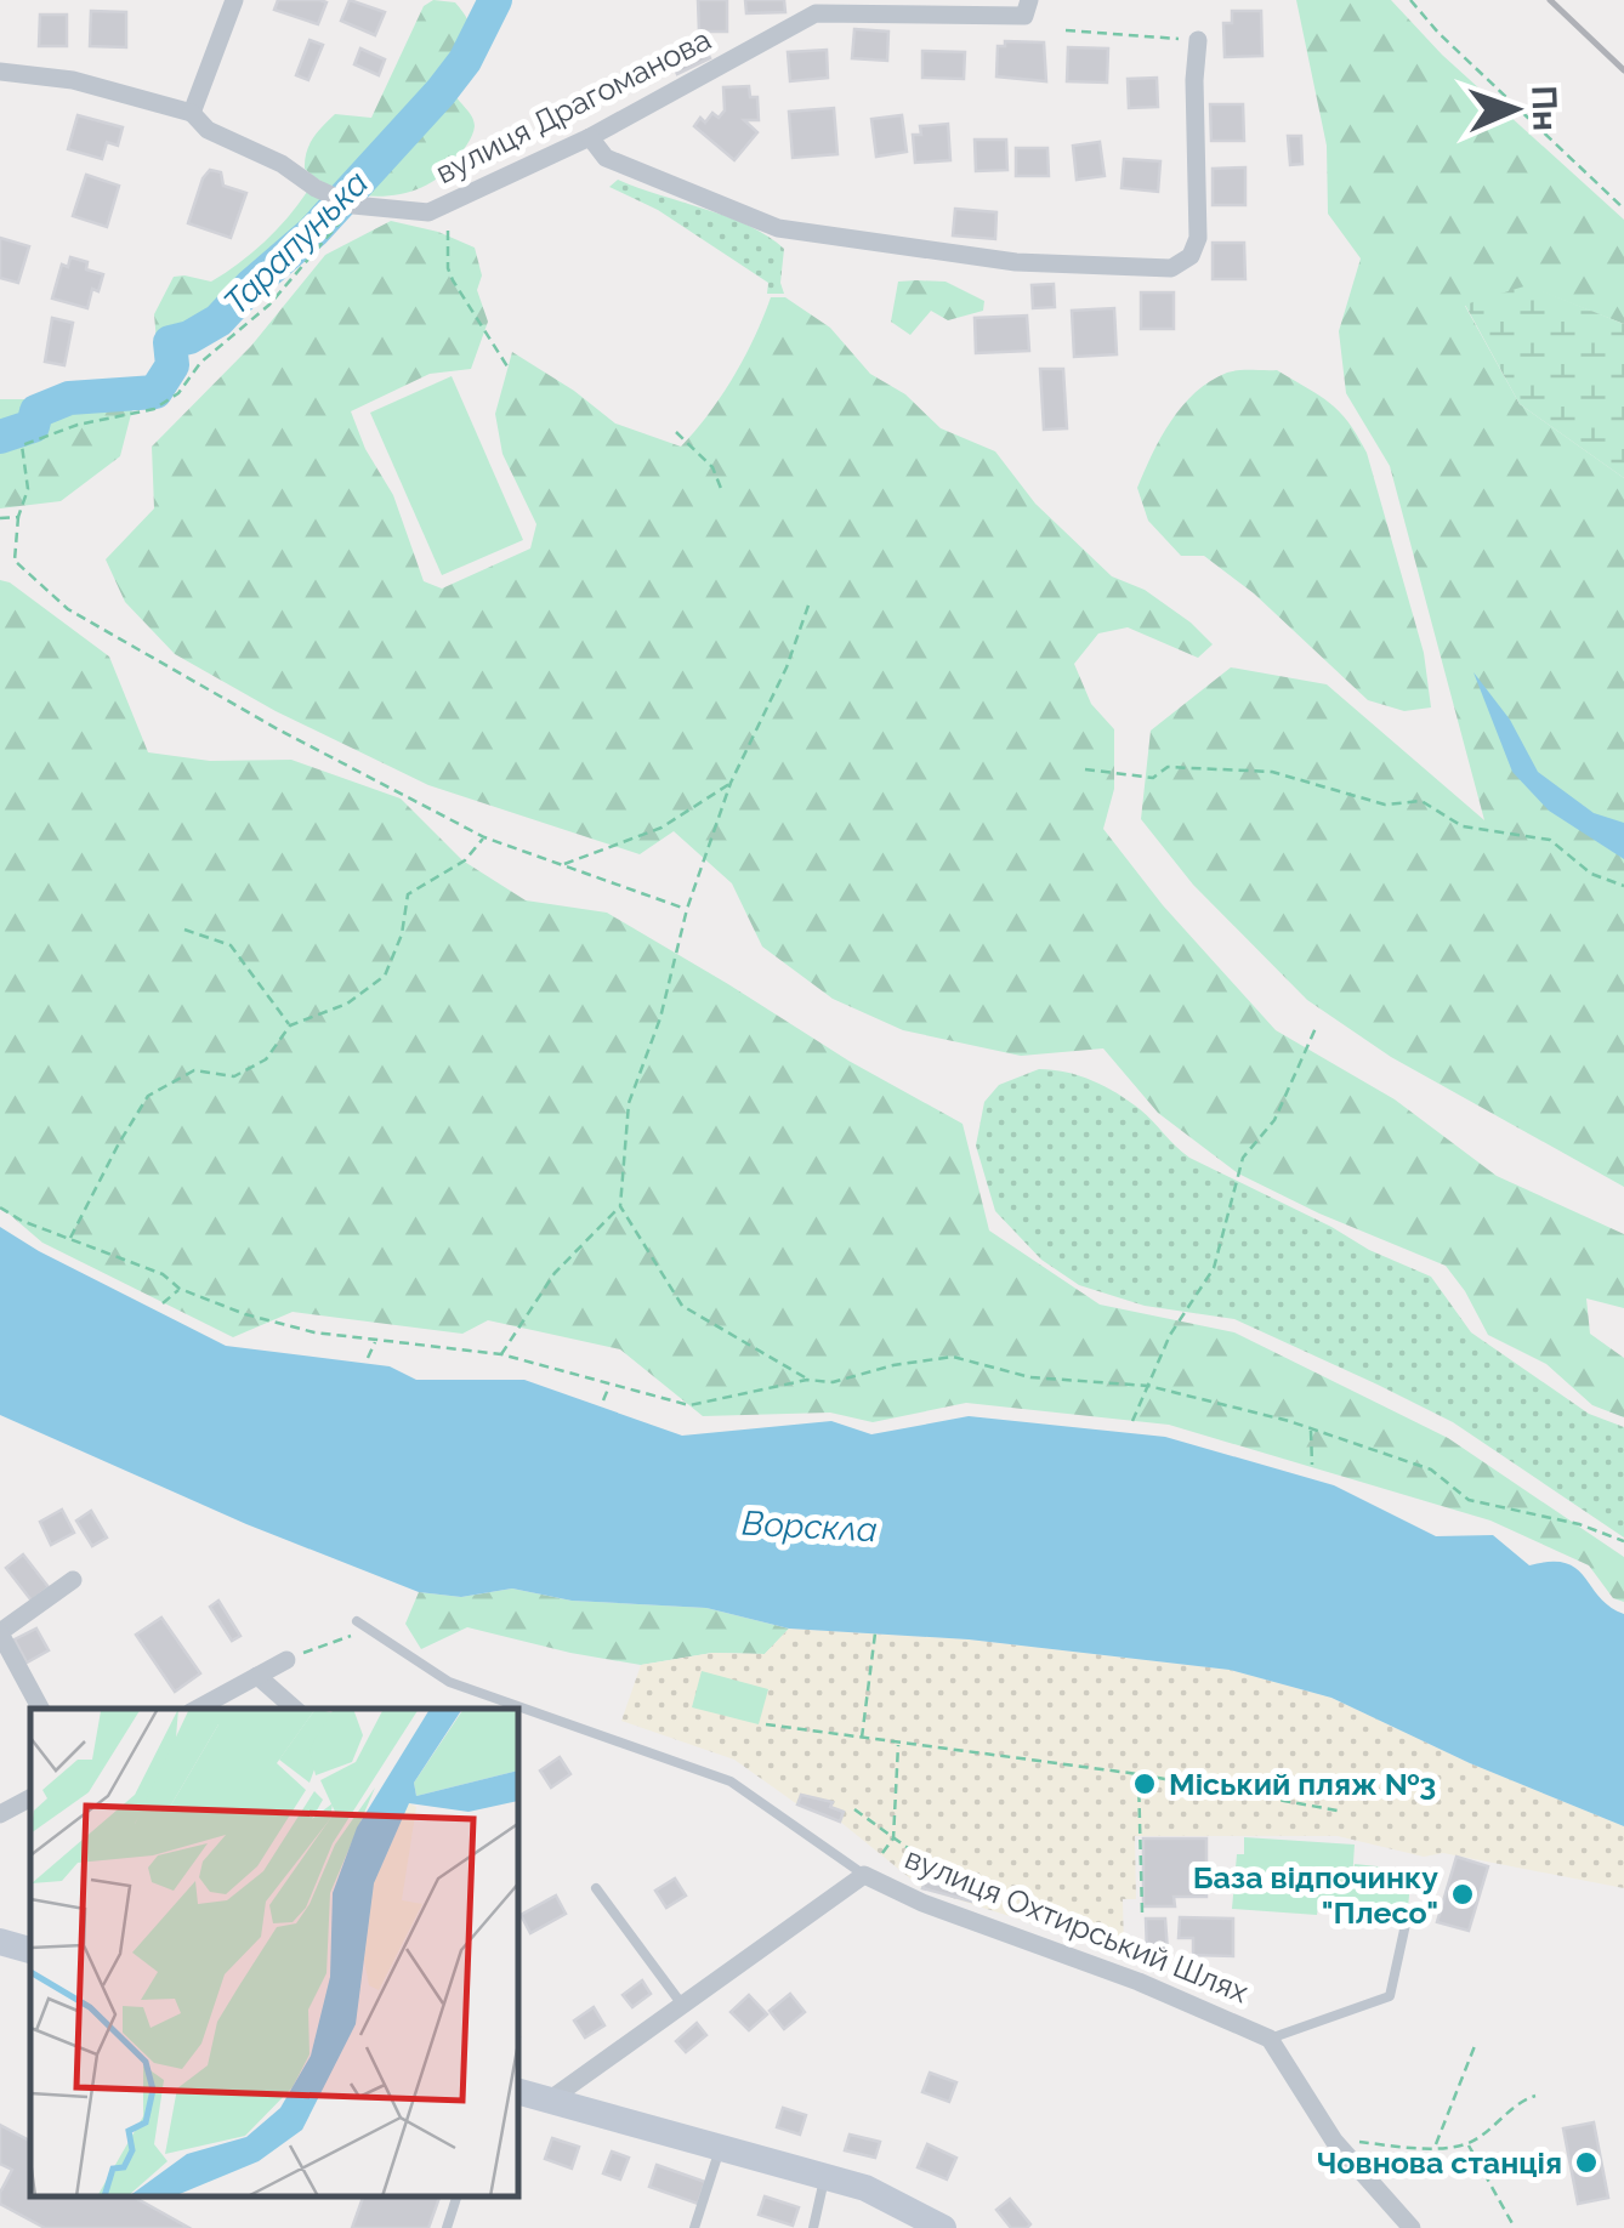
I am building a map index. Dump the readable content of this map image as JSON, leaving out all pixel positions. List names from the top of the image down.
{
  "streets": {
    "street": ["вулиця Драгоманова", "вулиця Охтирський Шлях"]
  },
  "water": ["Тарапунька", "Ворскла"],
  "places": ["Міський пляж №3", "База відпочинку \"Плесо\"", "Човнова станція"],
  "north": "right"
}
